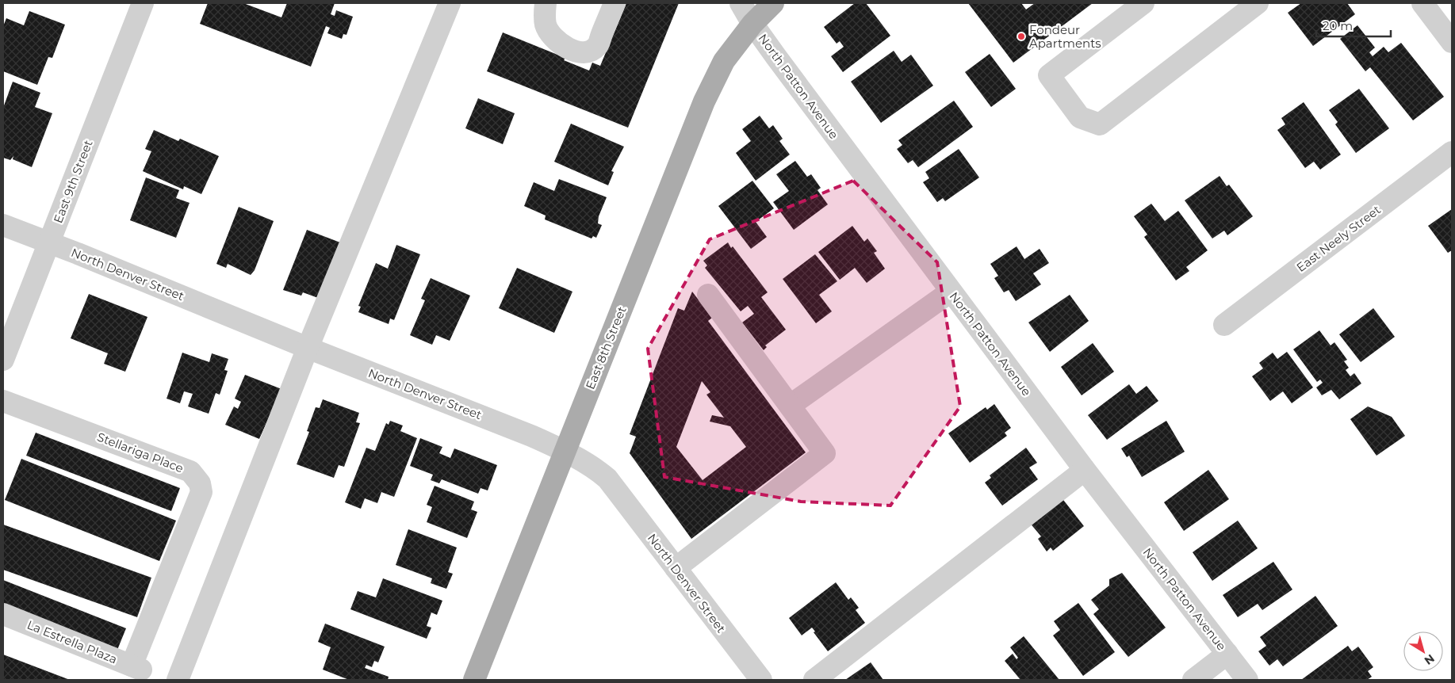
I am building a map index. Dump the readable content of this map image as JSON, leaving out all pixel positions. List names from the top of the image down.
{
  "streets": {
    "main road": ["East 8th Street"],
    "street": [
      "North Patton Avenue",
      "East 9th Street",
      "East Neely Street",
      "North Denver Street",
      "Stellariga Place",
      "La Estrella Plaza"
    ]
  },
  "crossings": [
    ["North Patton Avenue", "East 8th Street"],
    ["East 9th Street", "North Denver Street"],
    ["North Denver Street", "East 8th Street"],
    ["Stellariga Place", "La Estrella Plaza"]
  ],
  "places": ["Fondeur Apartments"],
  "scale_bar": "20 m",
  "north": "bottom right"
}
